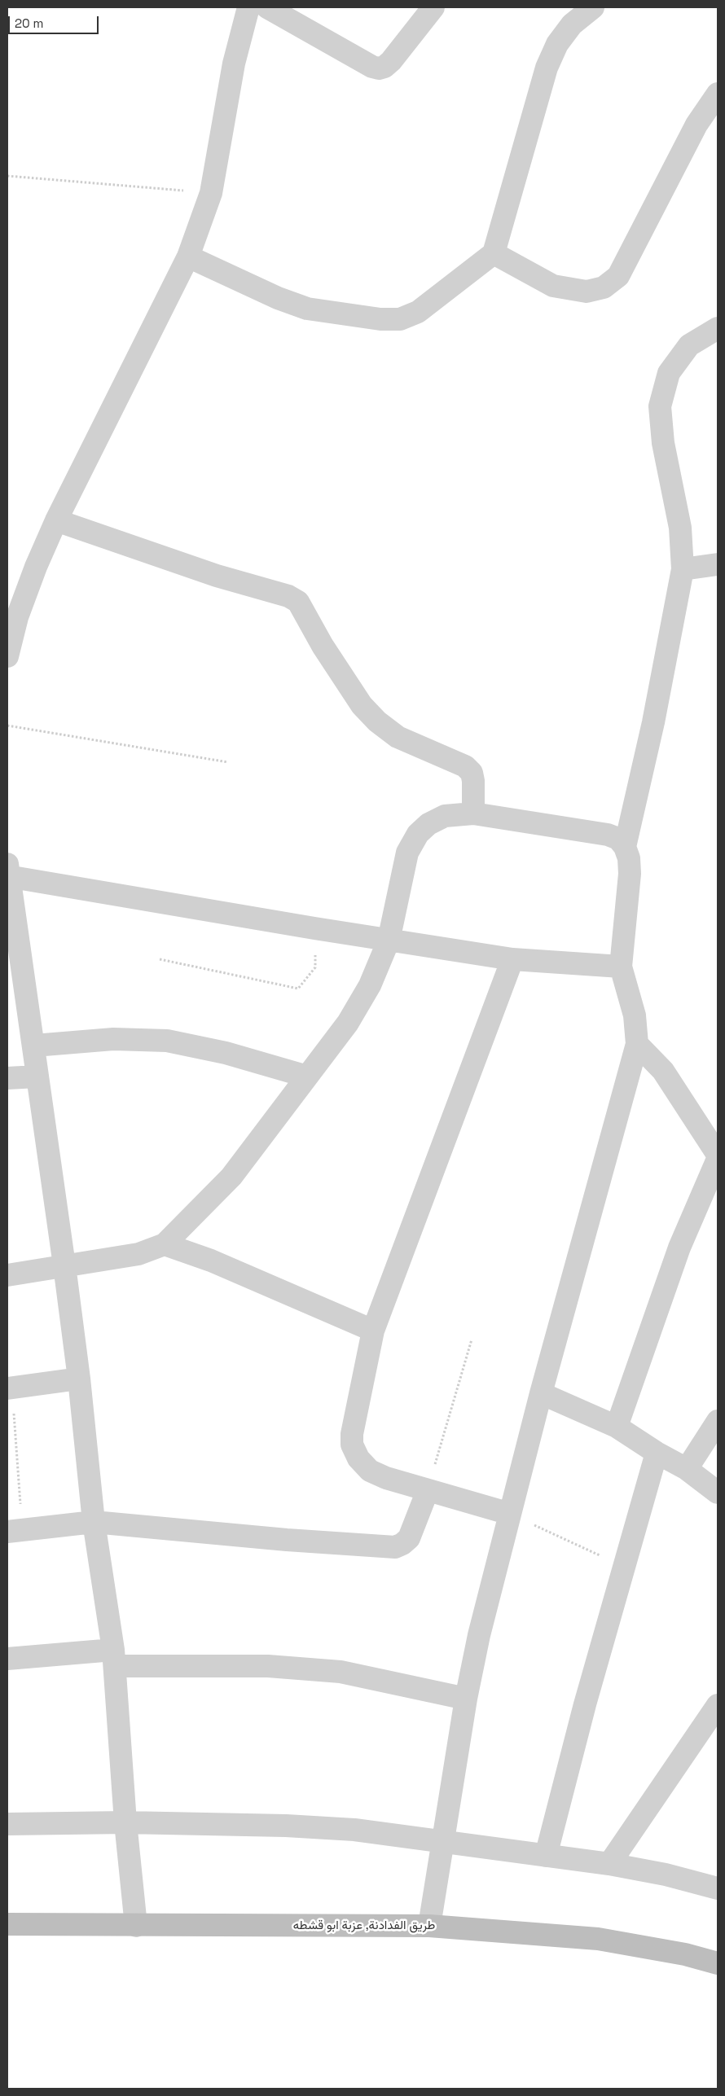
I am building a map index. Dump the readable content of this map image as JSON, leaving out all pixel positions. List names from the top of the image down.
{
  "streets": {
    "street": ["طريق الفدادنة, عزبة ابو قشطه"]
  },
  "scale_bar": "20 m"
}
